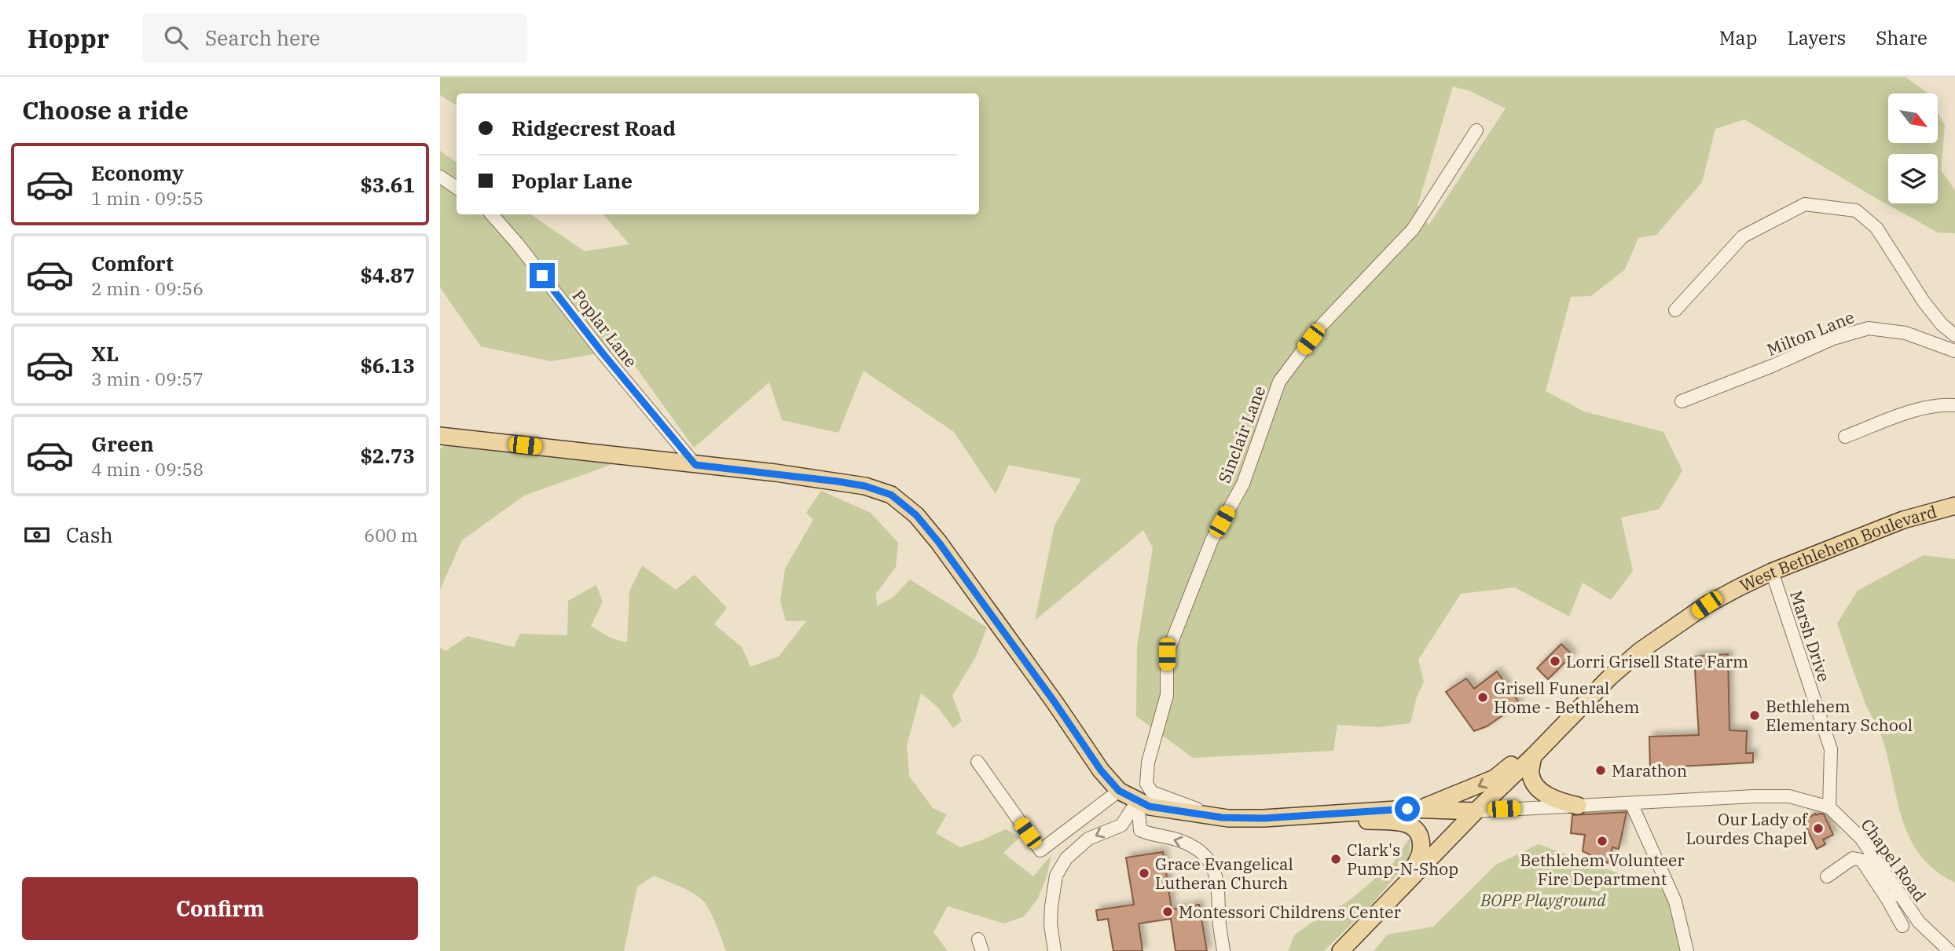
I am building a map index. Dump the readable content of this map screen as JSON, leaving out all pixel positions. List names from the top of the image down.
{
  "streets": {
    "main road": ["West Bethlehem Boulevard"],
    "street": [
      "Poplar Lane",
      "Milton Lane",
      "Sinclair Lane",
      "Marsh Drive",
      "Chapel Road"
    ]
  },
  "crossings": [
    ["West Bethlehem Boulevard", "Marsh Drive"],
    ["Marsh Drive", "Chapel Road"]
  ],
  "parks": ["BOPP Playground"],
  "places": [
    "Lorri Grisell State Farm",
    "Grisell Funeral Home - Bethlehem",
    "Bethlehem Elementary School",
    "Marathon",
    "Our Lady of Lourdes Chapel",
    "Bethlehem Volunteer Fire Department",
    "Clark's Pump-N-Shop",
    "Grace Evangelical Lutheran Church",
    "Montessori Childrens Center"
  ],
  "north": "bottom right",
  "page": {
    "header": "Hoppr",
    "search": "Search here",
    "nav": ["Map", "Layers", "Share"],
    "heading": "Choose a ride",
    "banner": ["Ridgecrest Road", "Poplar Lane"],
    "list": [
      {
        "name": "Economy",
        "note": "1 min · 09:55",
        "value": "$3.61"
      },
      {
        "name": "Comfort",
        "note": "2 min · 09:56",
        "value": "$4.87"
      },
      {
        "name": "XL",
        "note": "3 min · 09:57",
        "value": "$6.13"
      },
      {
        "name": "Green",
        "note": "4 min · 09:58",
        "value": "$2.73"
      }
    ],
    "pay": ["Cash", "600 m"],
    "buttons": "Confirm"
  }
}
